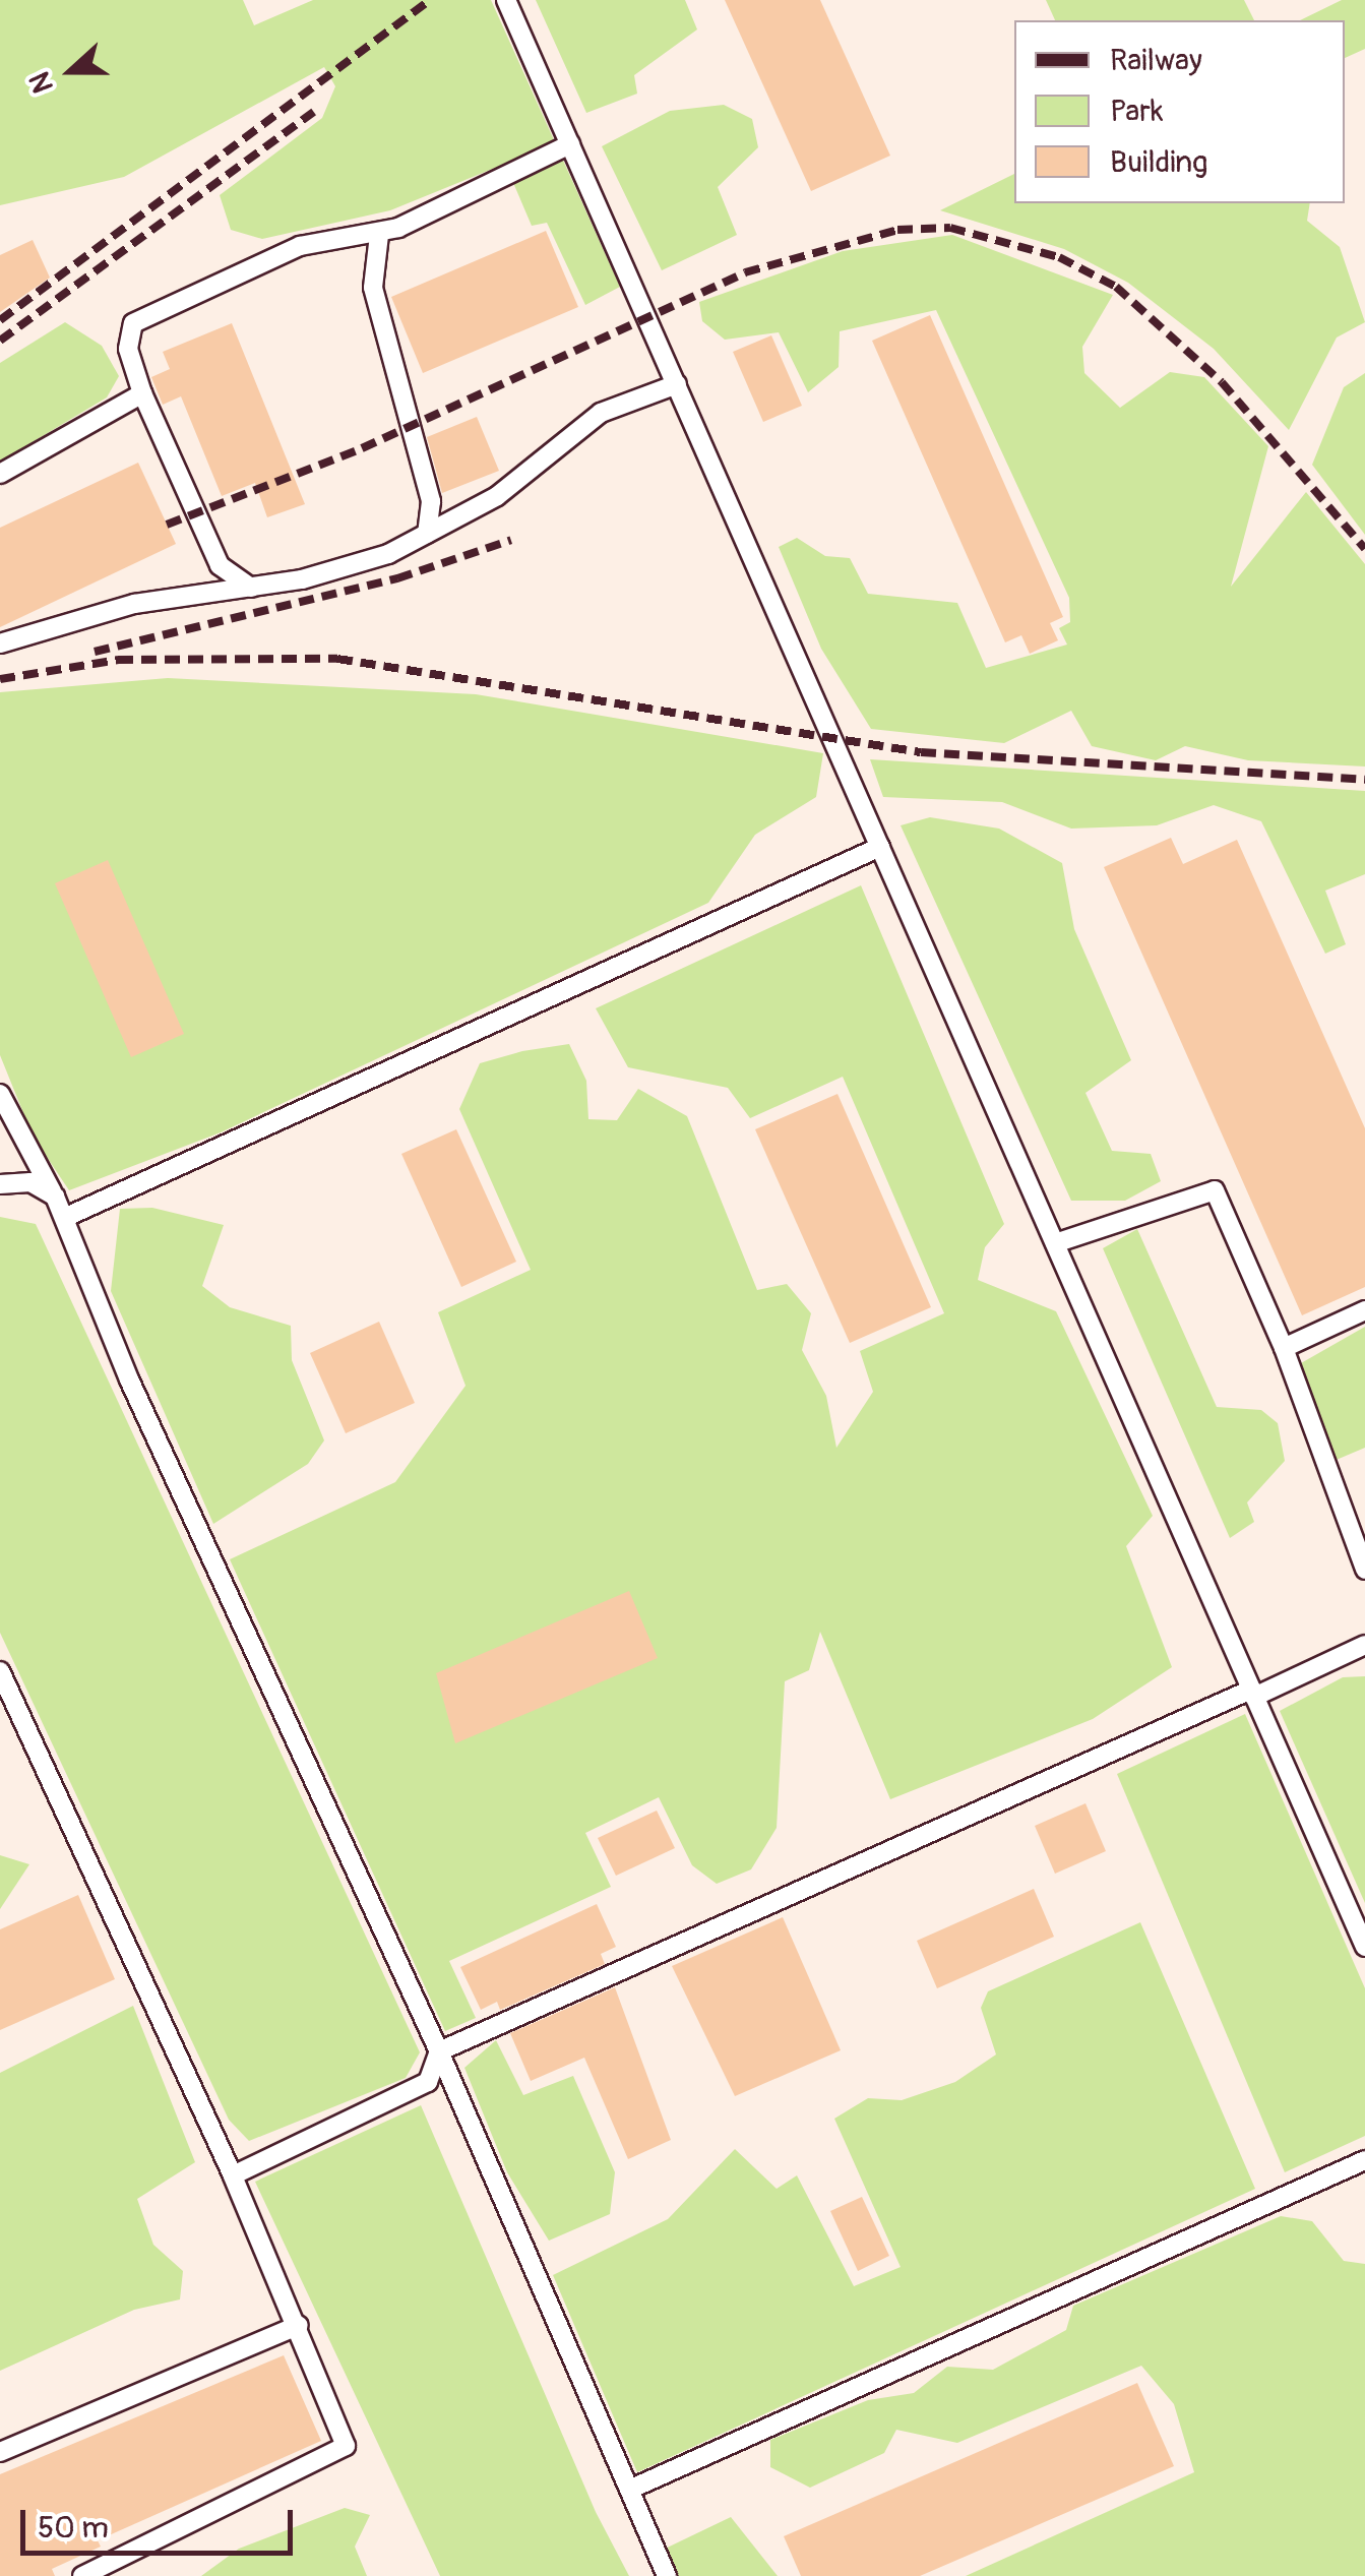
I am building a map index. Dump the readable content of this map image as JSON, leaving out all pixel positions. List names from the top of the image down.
{
  "legend": ["Railway", "Park", "Building"],
  "scale_bar": "50 m",
  "north": "left"
}
